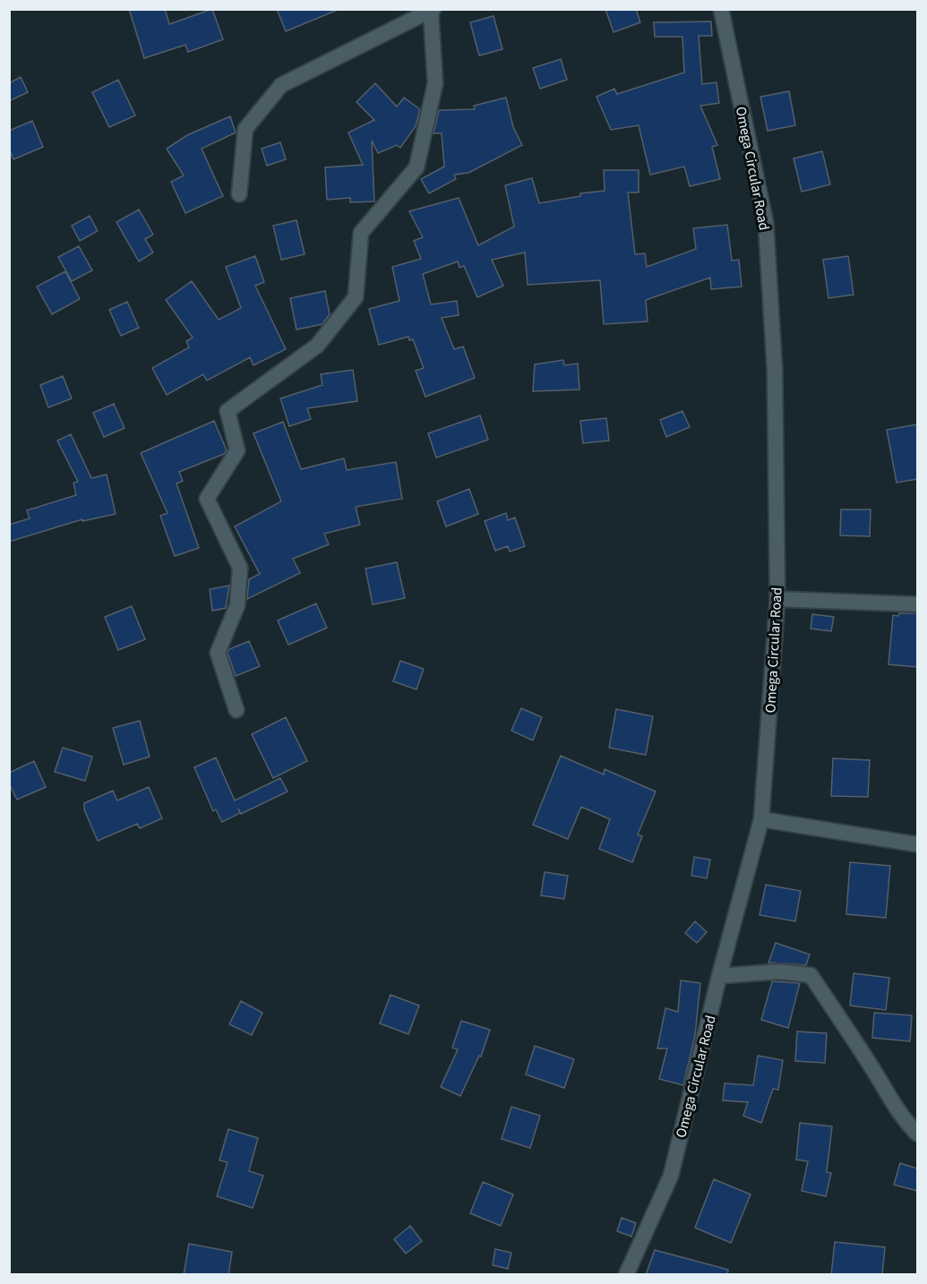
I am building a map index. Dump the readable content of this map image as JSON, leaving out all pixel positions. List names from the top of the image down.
{
  "streets": {
    "street": ["Omega Circular Road"]
  }
}
